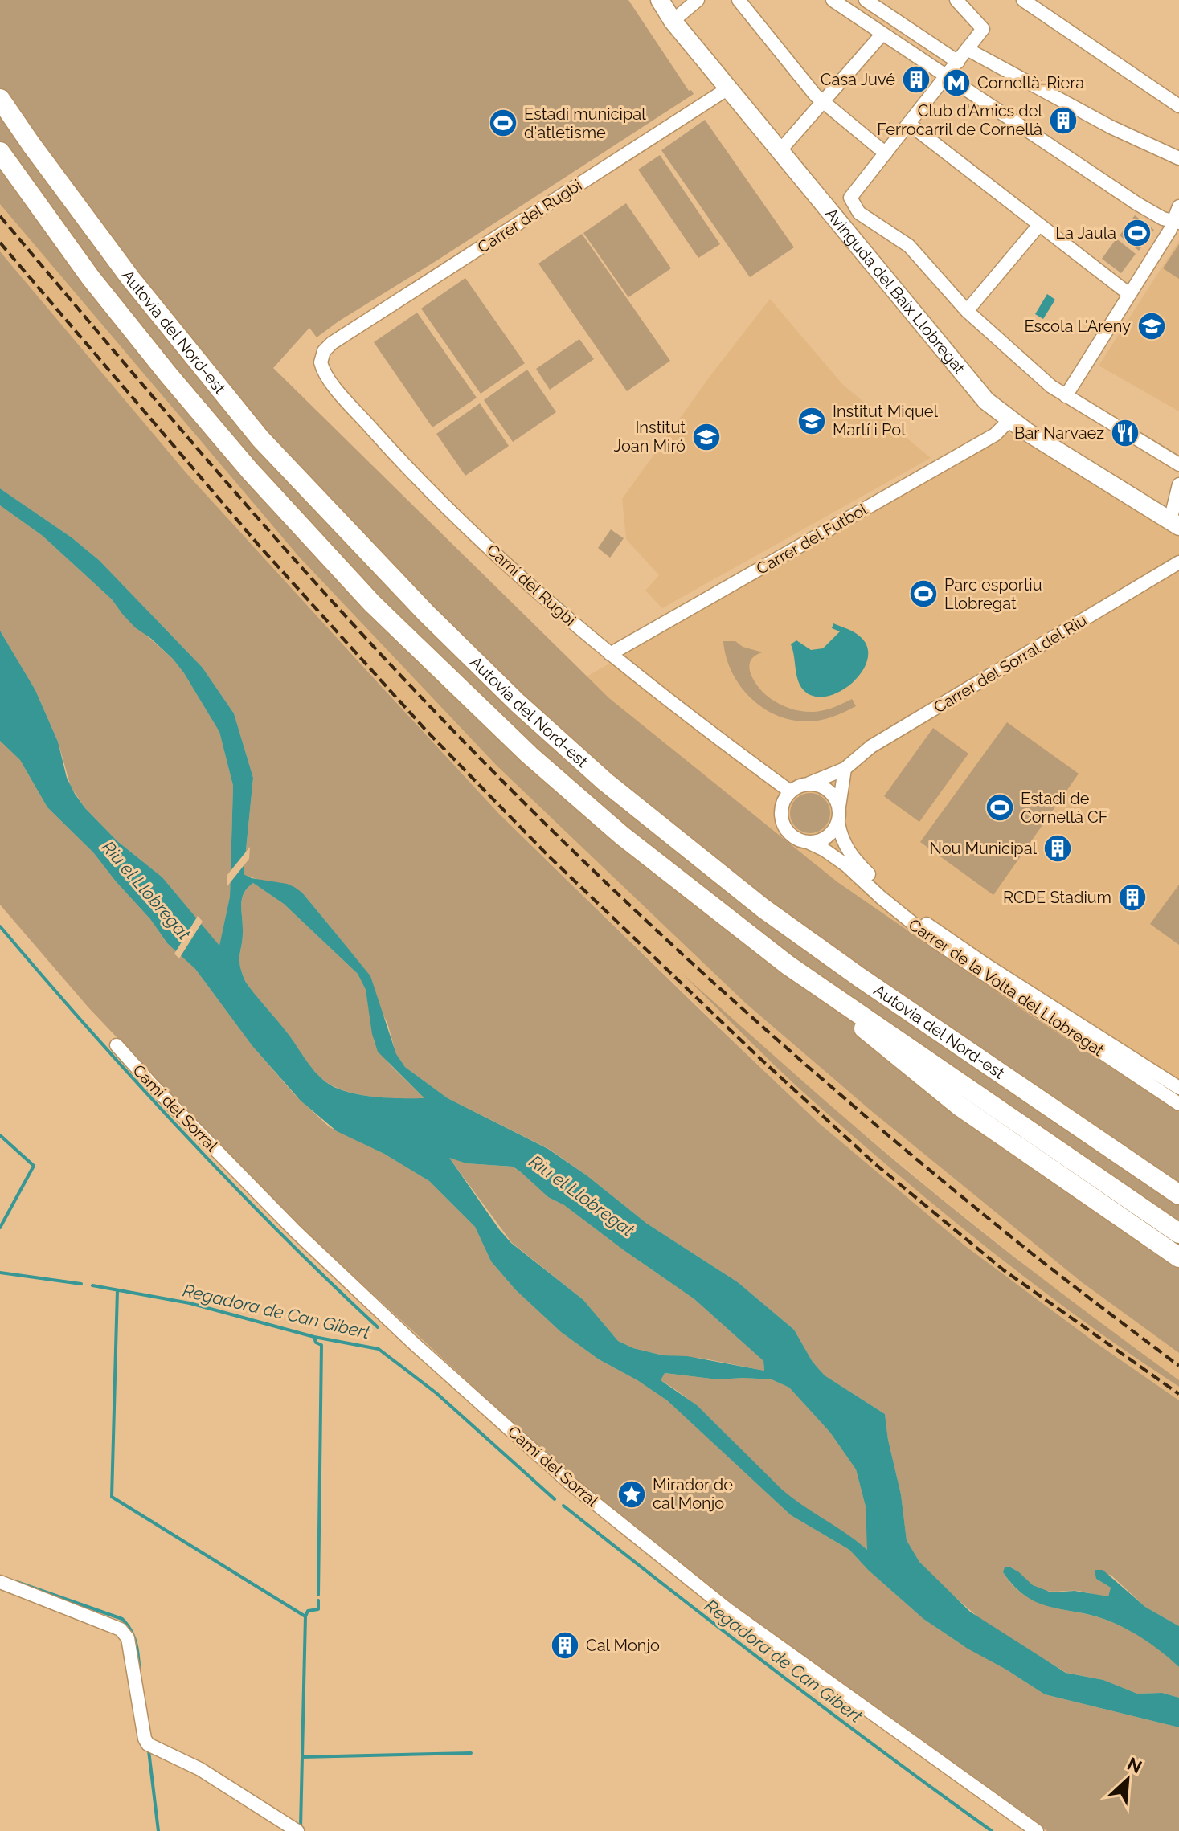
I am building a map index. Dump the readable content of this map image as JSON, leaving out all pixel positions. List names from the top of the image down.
{
  "streets": {
    "highway": ["Autovia del Nord-est"],
    "main road": ["Avinguda del Baix Llobregat"],
    "street": [
      "Carrer del Rugbi",
      "Carrer del Futbol",
      "Camí del Rugbi",
      "Carrer del Sorral del Riu",
      "Carrer de la Volta del Llobregat",
      "Camí del Sorral"
    ]
  },
  "crossings": [
    ["Carrer del Rugbi", "Avinguda del Baix Llobregat"],
    ["Carrer del Rugbi", "Camí del Rugbi"],
    ["Avinguda del Baix Llobregat", "Carrer del Futbol"],
    ["Carrer del Futbol", "Camí del Rugbi"],
    ["Camí del Rugbi", "Carrer del Sorral del Riu"],
    ["Camí del Rugbi", "Carrer de la Volta del Llobregat"],
    ["Carrer del Sorral del Riu", "Carrer de la Volta del Llobregat"]
  ],
  "water": ["Riu el Llobregat", "Regadora de Can Gibert"],
  "places": {
    "building": [
      "Casa Juvé",
      "Club d'Amics del Ferrocarril de Cornellà",
      "Nou Municipal",
      "RCDE Stadium",
      "Cal Monjo"
    ],
    "metro station": ["Cornellà-Riera"],
    "sports": [
      "Estadi municipal d'atletisme",
      "La Jaula",
      "Parc esportiu Llobregat",
      "Estadi de Cornellà CF"
    ],
    "school or university": ["Escola L'Areny", "Institut Miquel Martí i Pol", "Institut Joan Miró"],
    "restaurant": ["Bar Narvaez"],
    "place": ["Mirador de cal Monjo"]
  },
  "north": "top right"
}
